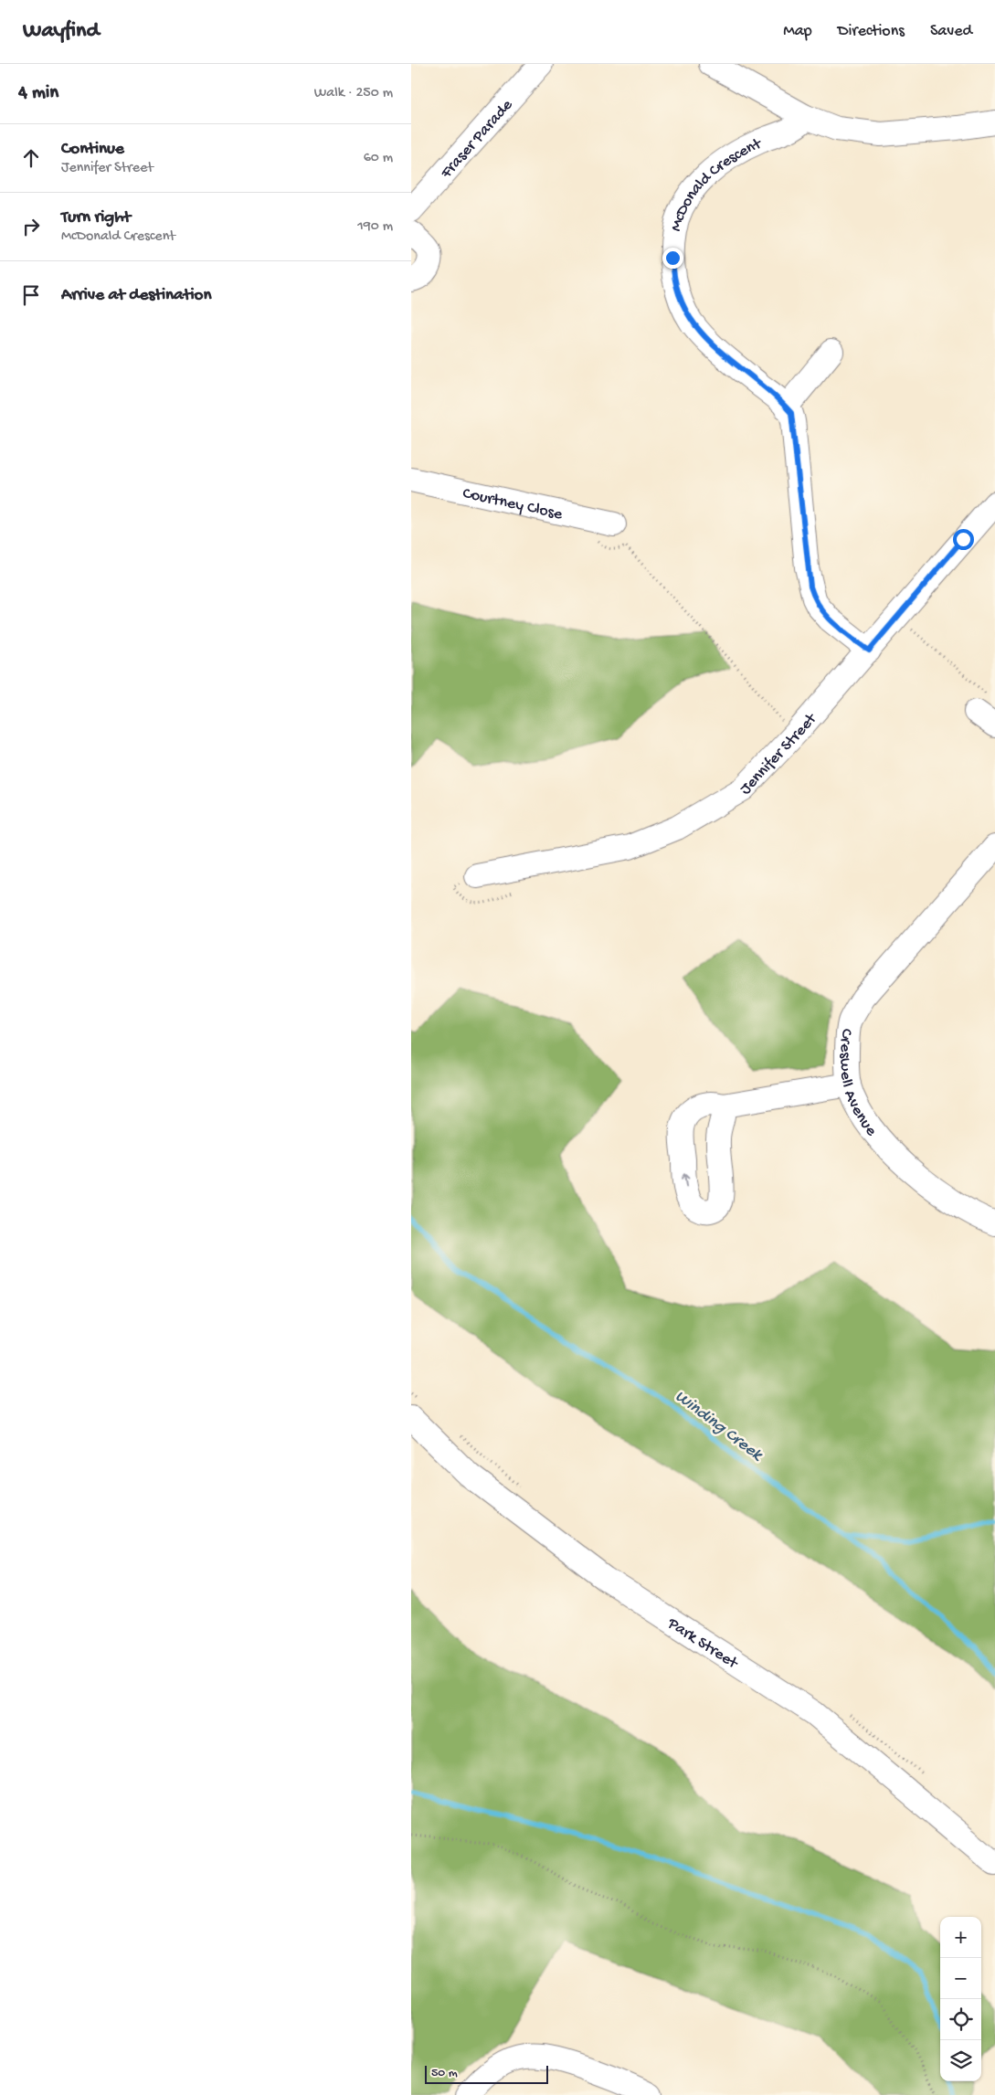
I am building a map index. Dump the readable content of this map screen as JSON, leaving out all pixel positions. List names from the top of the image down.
{
  "streets": {
    "street": [
      "Fraser Parade",
      "McDonald Crescent",
      "Courtney Close",
      "Jennifer Street",
      "Creswell Avenue",
      "Park Street"
    ]
  },
  "crossings": [
    ["McDonald Crescent", "Jennifer Street"]
  ],
  "water": ["Winding Creek"],
  "scale_bar": "50 m",
  "page": {
    "header": "Wayfind",
    "nav": ["Map", "Directions", "Saved"],
    "heading": ["4 min", "Walk · 250 m"],
    "list": [
      ["Continue", "Jennifer Street", "60 m"],
      ["Turn right", "McDonald Crescent", "190 m"],
      "Arrive at destination"
    ],
    "map_buttons": ["+", "−"],
    "scale": "50 m"
  }
}
